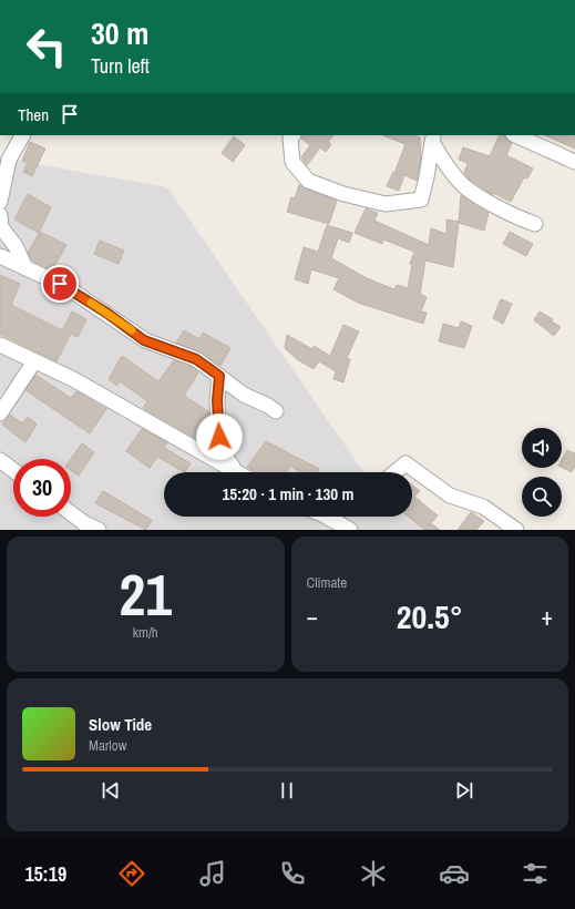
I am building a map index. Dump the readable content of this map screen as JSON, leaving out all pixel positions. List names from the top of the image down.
{
  "page": {
    "turn": ["30 m", "Turn left"],
    "then": "Then",
    "limit": "30",
    "trip": "15:20 · 1 min · 130 m",
    "tile": [
      ["21", "km/h"],
      "Climate"
    ],
    "heat": ["−", "20.5°", "+"],
    "song": ["Slow Tide", "Marlow"],
    "tabs": "15:19"
  }
}
